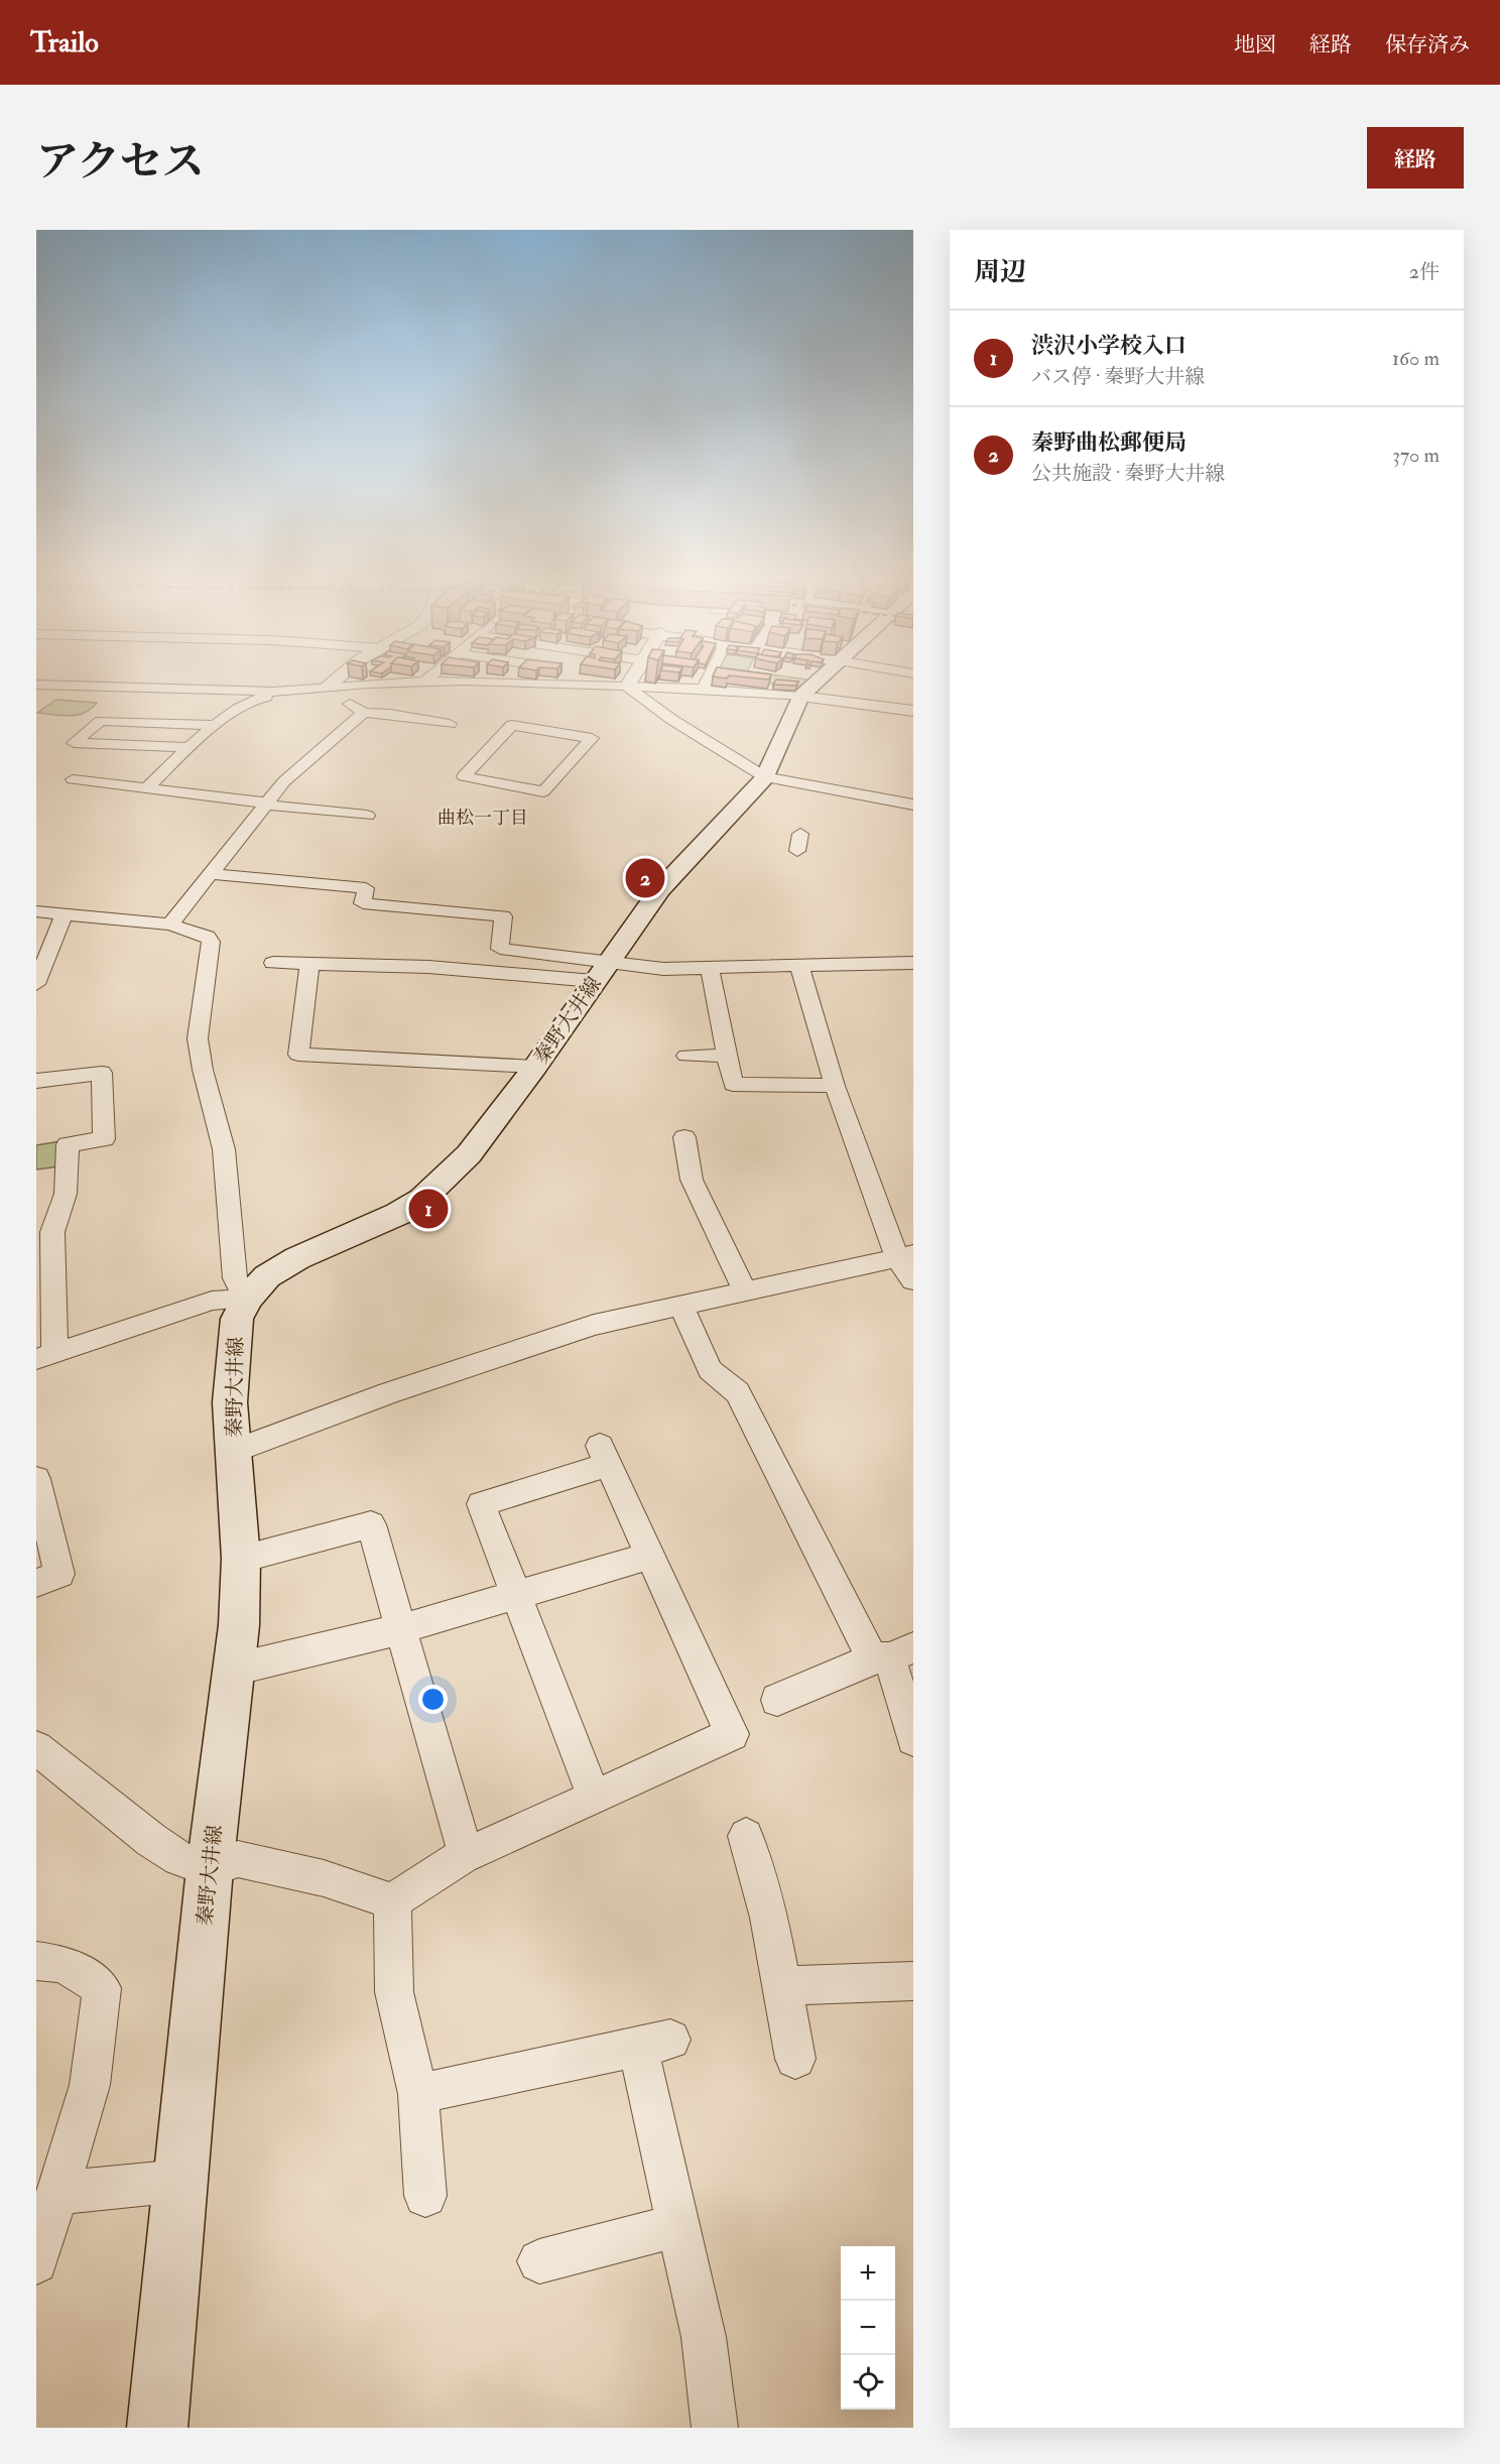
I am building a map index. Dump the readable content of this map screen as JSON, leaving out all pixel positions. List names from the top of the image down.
{
  "streets": {
    "main road": ["秦野大井線"]
  },
  "districts": ["曲松一丁目"],
  "page": {
    "header": "Trailo",
    "nav": ["地図", "経路", "保存済み"],
    "title": "アクセス",
    "buttons": "経路",
    "heading": ["周辺", "2件"],
    "list": [
      {
        "mark": "1",
        "name": "渋沢小学校入口",
        "note": "バス停 · 秦野大井線",
        "value": "160 m"
      },
      {
        "mark": "2",
        "name": "秦野曲松郵便局",
        "note": "公共施設 · 秦野大井線",
        "value": "370 m"
      }
    ],
    "pins": ["2", "1"],
    "map_buttons": ["+", "−"]
  }
}
